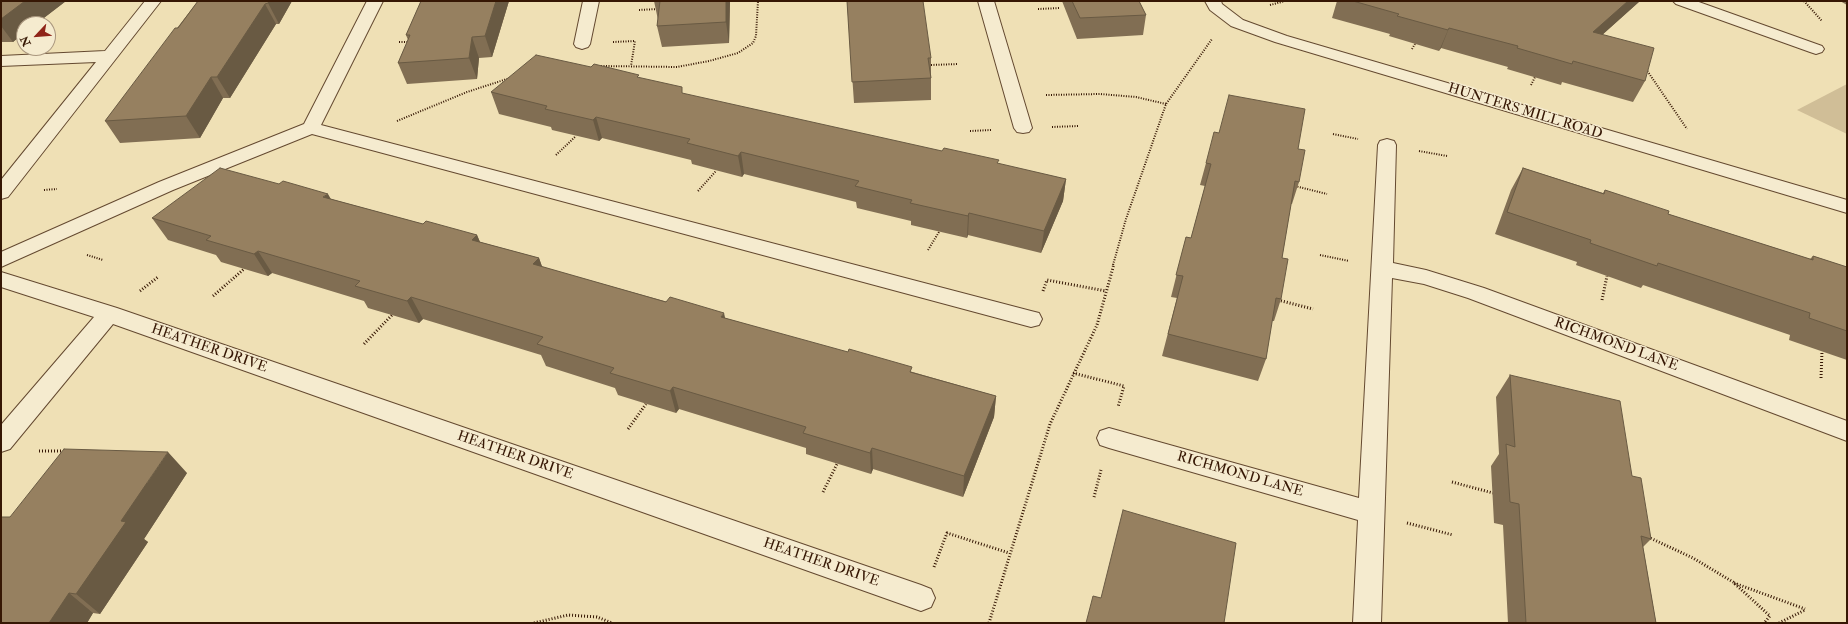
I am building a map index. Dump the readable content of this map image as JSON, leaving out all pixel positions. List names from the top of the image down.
{
  "streets": {
    "street": ["HUNTERS MILL ROAD", "RICHMOND LANE", "HEATHER DRIVE"]
  },
  "north": "bottom left"
}
